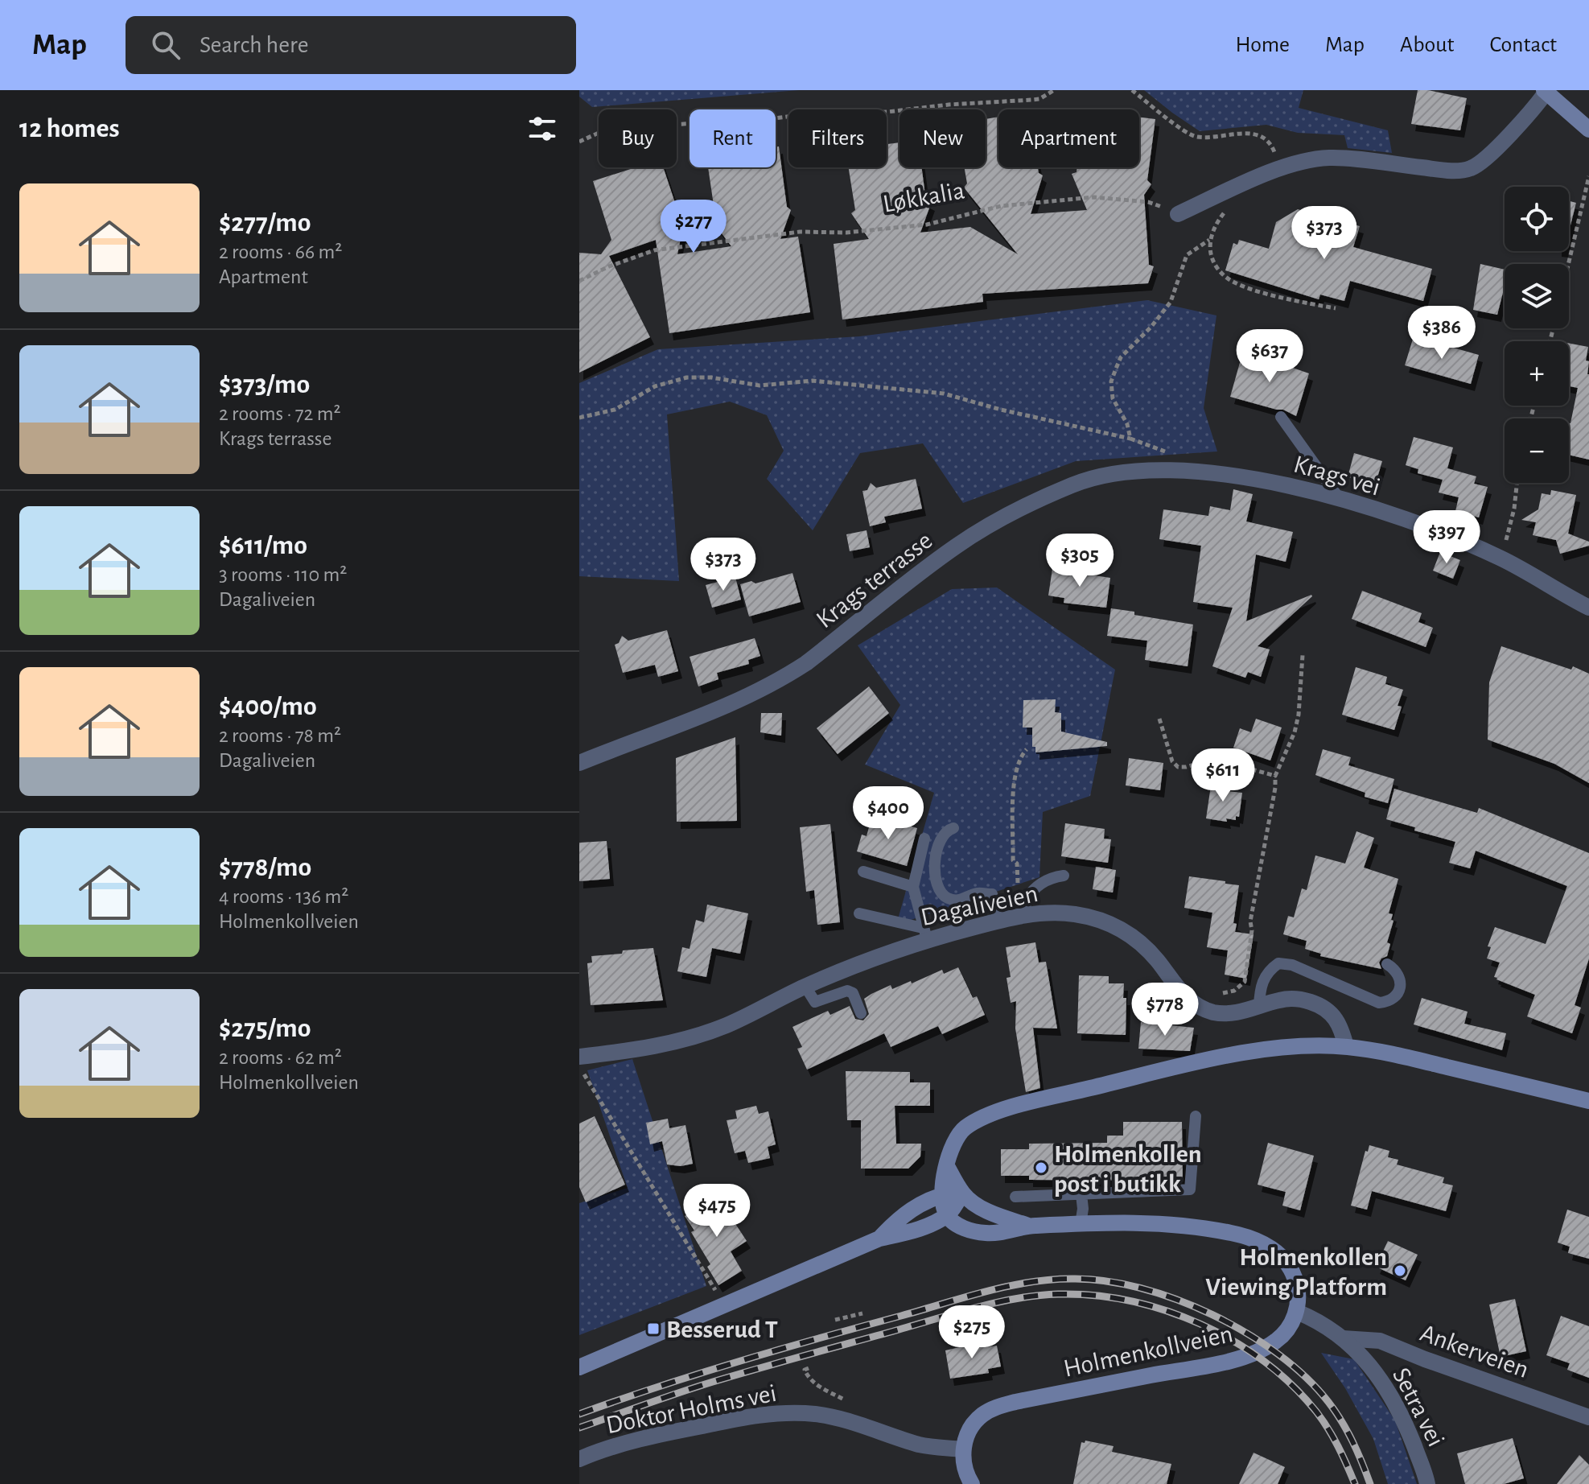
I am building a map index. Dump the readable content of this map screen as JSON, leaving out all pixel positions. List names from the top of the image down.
{
  "streets": {
    "main road": ["Holmenkollveien"],
    "street": [
      "Krags vei",
      "Krags terrasse",
      "Dagaliveien",
      "Ankerveien",
      "Setra vei",
      "Doktor Holms vei"
    ],
    "path": ["Løkkalia"]
  },
  "crossings": [
    ["Krags vei", "Krags terrasse"],
    ["Holmenkollveien", "Setra vei"],
    ["Holmenkollveien", "Doktor Holms vei"],
    ["Ankerveien", "Setra vei"]
  ],
  "places": {
    "other": ["Holmenkollen post i butikk", "Holmenkollen Viewing Platform"],
    "transit": ["Besserud T"]
  },
  "page": {
    "header": "Map",
    "search": "Search here",
    "nav": [
      "Home",
      "Map",
      "About",
      "Contact"
    ],
    "heading": "12 homes",
    "chip": [
      "Buy",
      "Rent",
      "Filters",
      "New",
      "Apartment"
    ],
    "list": [
      {
        "name": "$277/mo",
        "note": "2 rooms · 66 m² · Apartment"
      },
      {
        "name": "$373/mo",
        "note": "2 rooms · 72 m² · Krags terrasse"
      },
      {
        "name": "$611/mo",
        "note": "3 rooms · 110 m² · Dagaliveien"
      },
      {
        "name": "$400/mo",
        "note": "2 rooms · 78 m² · Dagaliveien"
      },
      {
        "name": "$778/mo",
        "note": "4 rooms · 136 m² · Holmenkollveien"
      },
      {
        "name": "$275/mo",
        "note": "2 rooms · 62 m² · Holmenkollveien"
      }
    ],
    "map_buttons": ["+", "−"],
    "price": [
      "$277",
      "$373",
      "$386",
      "$637",
      "$397",
      "$305",
      "$373",
      "$611",
      "$400",
      "$778",
      "$475",
      "$275"
    ]
  }
}
